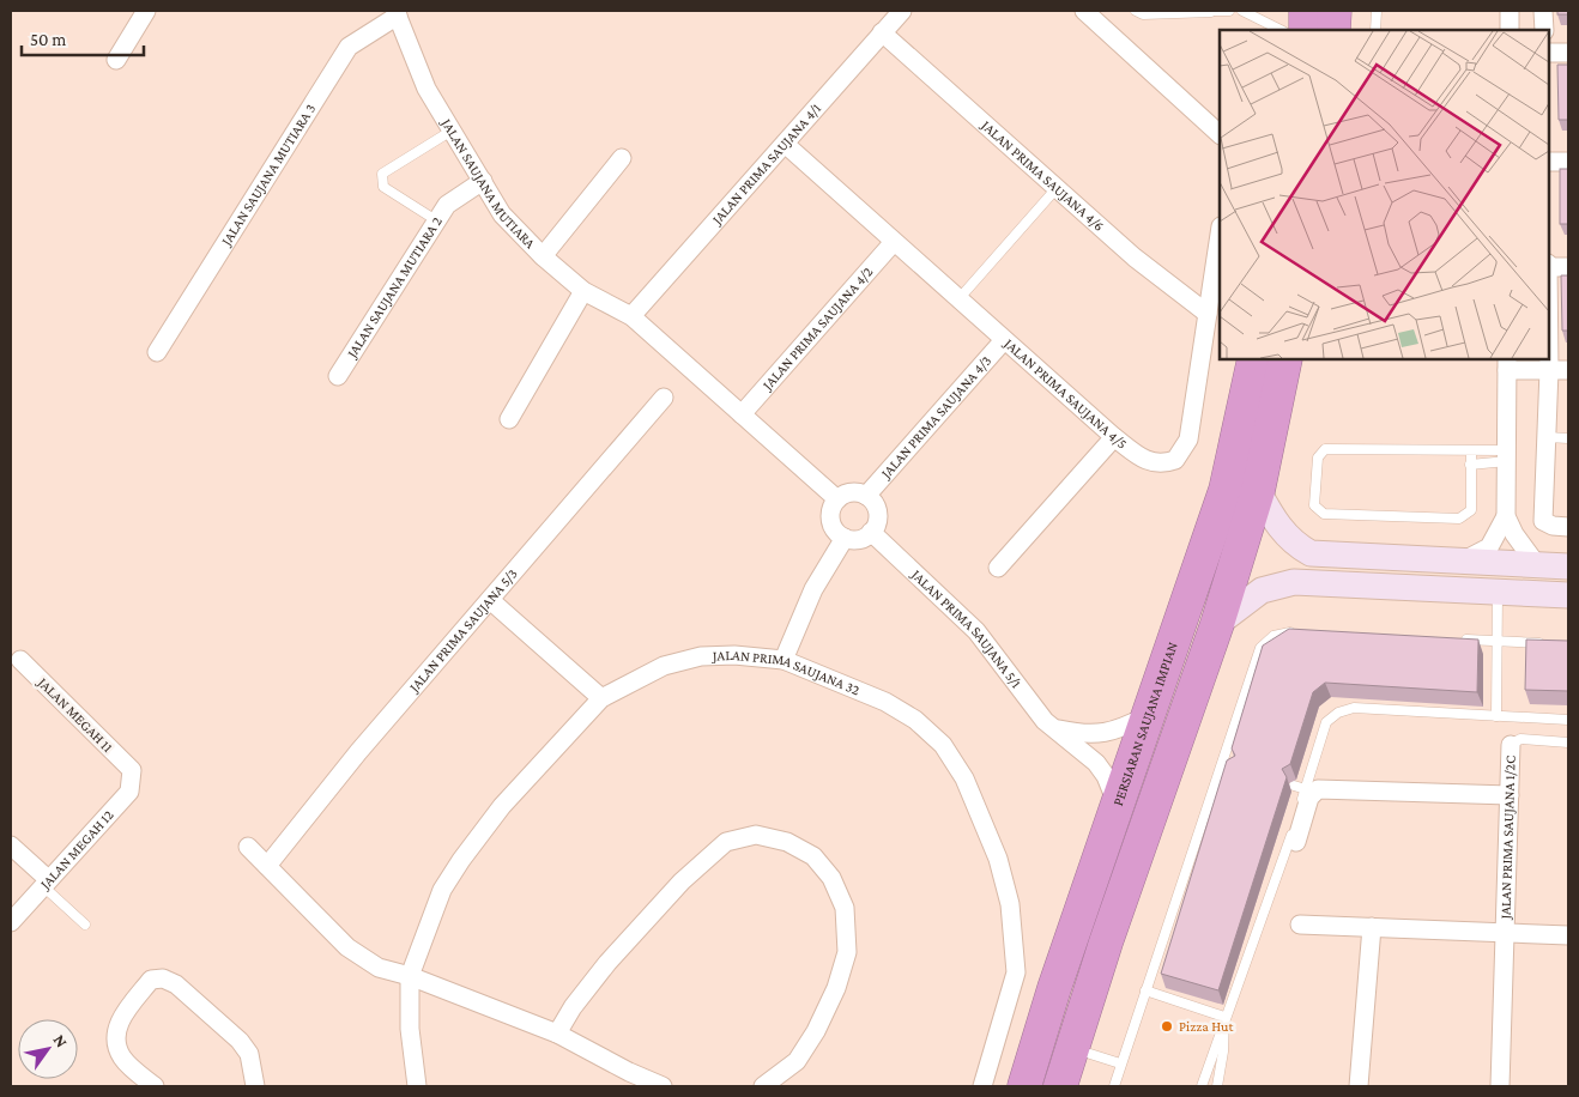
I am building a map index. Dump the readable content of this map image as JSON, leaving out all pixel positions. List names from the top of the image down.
{
  "streets": {
    "highway": ["PERSIARAN SAUJANA IMPIAN"],
    "street": [
      "JALAN PRIMA SAUJANA 4/1",
      "JALAN SAUJANA MUTIARA 3",
      "JALAN PRIMA SAUJANA 4/6",
      "JALAN SAUJANA MUTIARA",
      "JALAN SAUJANA MUTIARA 2",
      "JALAN PRIMA SAUJANA 4/2",
      "JALAN PRIMA SAUJANA 4/5",
      "JALAN PRIMA SAUJANA 4/3",
      "JALAN PRIMA SAUJANA 5/1",
      "JALAN PRIMA SAUJANA 5/3",
      "JALAN PRIMA SAUJANA 32",
      "JALAN MEGAH 11",
      "JALAN PRIMA SAUJANA 1/2C",
      "JALAN MEGAH 12"
    ]
  },
  "crossings": [
    ["JALAN PRIMA SAUJANA 4/1", "JALAN PRIMA SAUJANA 4/6"],
    ["JALAN PRIMA SAUJANA 4/1", "JALAN SAUJANA MUTIARA"],
    ["JALAN PRIMA SAUJANA 4/1", "JALAN PRIMA SAUJANA 4/5"],
    ["JALAN SAUJANA MUTIARA 3", "JALAN SAUJANA MUTIARA"],
    ["JALAN PRIMA SAUJANA 4/6", "JALAN PRIMA SAUJANA 4/5"],
    ["JALAN SAUJANA MUTIARA", "JALAN SAUJANA MUTIARA 2"],
    ["JALAN SAUJANA MUTIARA", "JALAN PRIMA SAUJANA 4/2"],
    ["JALAN SAUJANA MUTIARA", "JALAN PRIMA SAUJANA 4/3"],
    ["JALAN SAUJANA MUTIARA", "JALAN PRIMA SAUJANA 5/1"],
    ["JALAN PRIMA SAUJANA 4/2", "JALAN PRIMA SAUJANA 4/5"],
    ["JALAN PRIMA SAUJANA 4/5", "JALAN PRIMA SAUJANA 4/3"],
    ["JALAN PRIMA SAUJANA 4/3", "JALAN PRIMA SAUJANA 5/1"],
    ["JALAN PRIMA SAUJANA 5/1", "PERSIARAN SAUJANA IMPIAN"],
    ["JALAN MEGAH 11", "JALAN MEGAH 12"]
  ],
  "places": ["Pizza Hut"],
  "scale_bar": "50 m",
  "north": "top right"
}
